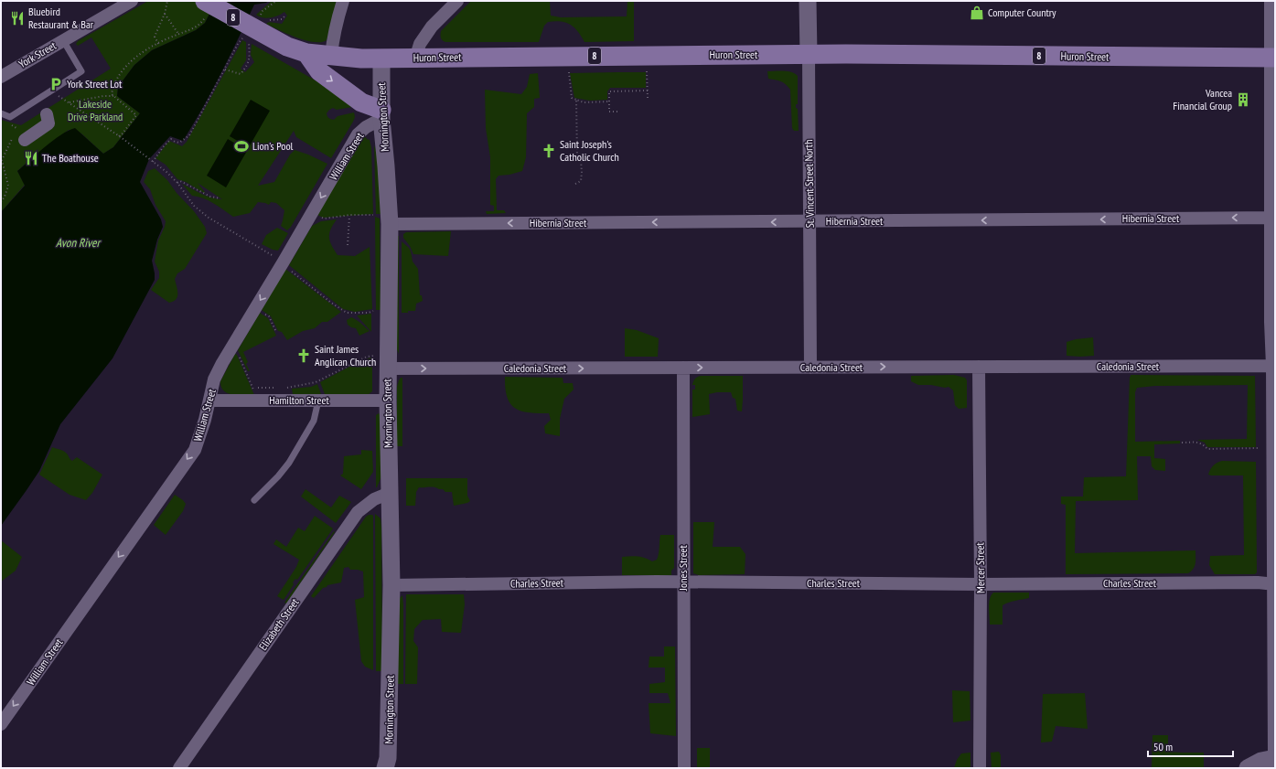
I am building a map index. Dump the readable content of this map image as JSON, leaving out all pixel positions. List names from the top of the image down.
{
  "streets": {
    "main road": ["8", "Huron Street"],
    "street": [
      "York Street",
      "Mornington Street",
      "William Street",
      "St. Vincent Street North",
      "Hibernia Street",
      "Caledonia Street",
      "Hamilton Street",
      "Jones Street",
      "Mercer Street",
      "Charles Street",
      "Elizabeth Street"
    ]
  },
  "crossings": [
    ["Huron Street", "Mornington Street"],
    ["Huron Street", "St. Vincent Street North"],
    ["Mornington Street", "William Street"],
    ["Mornington Street", "Hibernia Street"],
    ["Mornington Street", "Caledonia Street"],
    ["Mornington Street", "Hamilton Street"],
    ["Mornington Street", "Charles Street"],
    ["Mornington Street", "Elizabeth Street"],
    ["William Street", "Hamilton Street"],
    ["St. Vincent Street North", "Hibernia Street"],
    ["St. Vincent Street North", "Caledonia Street"],
    ["Caledonia Street", "Jones Street"],
    ["Caledonia Street", "Mercer Street"],
    ["Jones Street", "Charles Street"],
    ["Mercer Street", "Charles Street"]
  ],
  "one_way": ["William Street", "Hibernia Street", "Caledonia Street"],
  "water": ["Avon River"],
  "parks": ["Lakeside Drive Parkland"],
  "places": {
    "shop": ["Computer Country"],
    "restaurant": ["Bluebird Restaurant & Bar", "The Boathouse"],
    "parking": ["York Street Lot"],
    "building": ["Vancea Financial Group"],
    "sports": ["Lion's Pool"],
    "church": ["Saint Joseph's Catholic Church", "Saint James Anglican Church"]
  },
  "scale_bar": "50 m"
}
